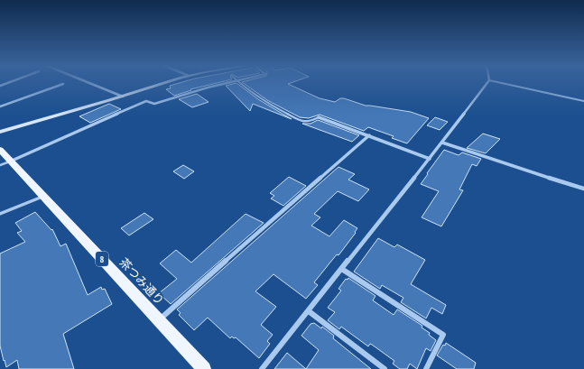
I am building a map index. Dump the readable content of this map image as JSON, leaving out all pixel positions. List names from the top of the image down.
{
  "streets": {
    "main road": ["8", "茶つみ通り"]
  }
}
